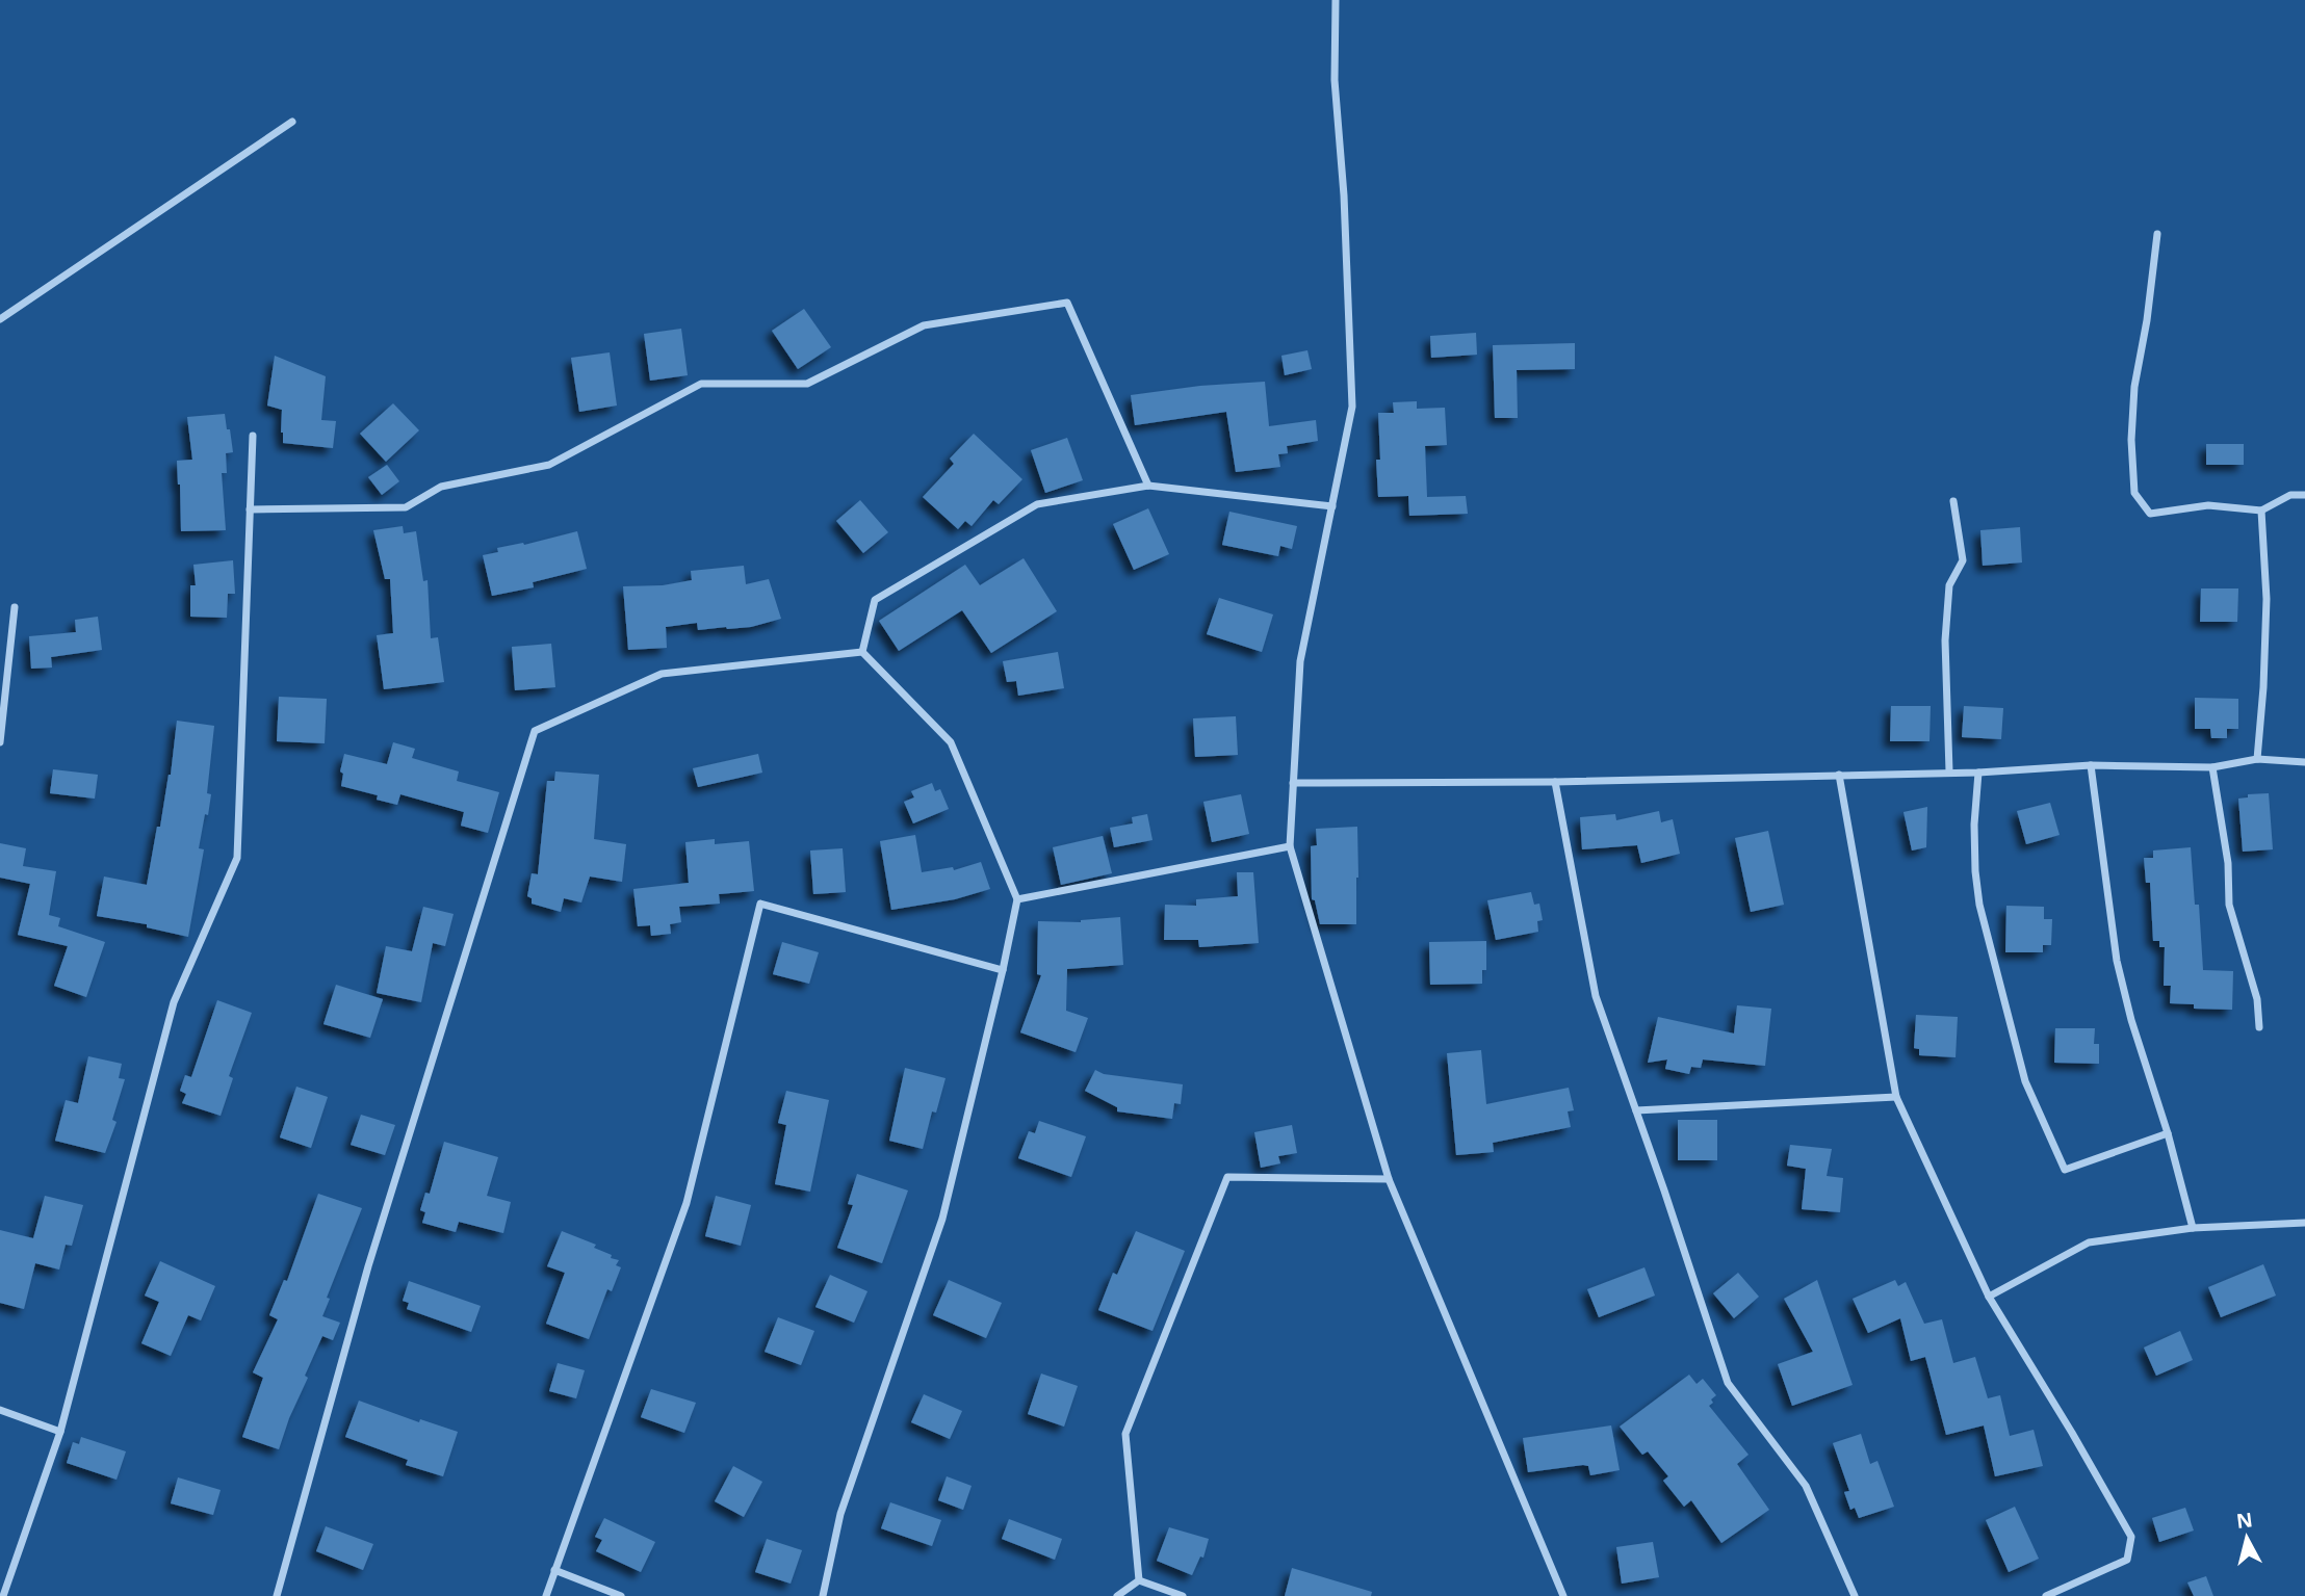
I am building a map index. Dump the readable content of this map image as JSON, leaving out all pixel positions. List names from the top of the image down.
{
  "north": "top"
}
